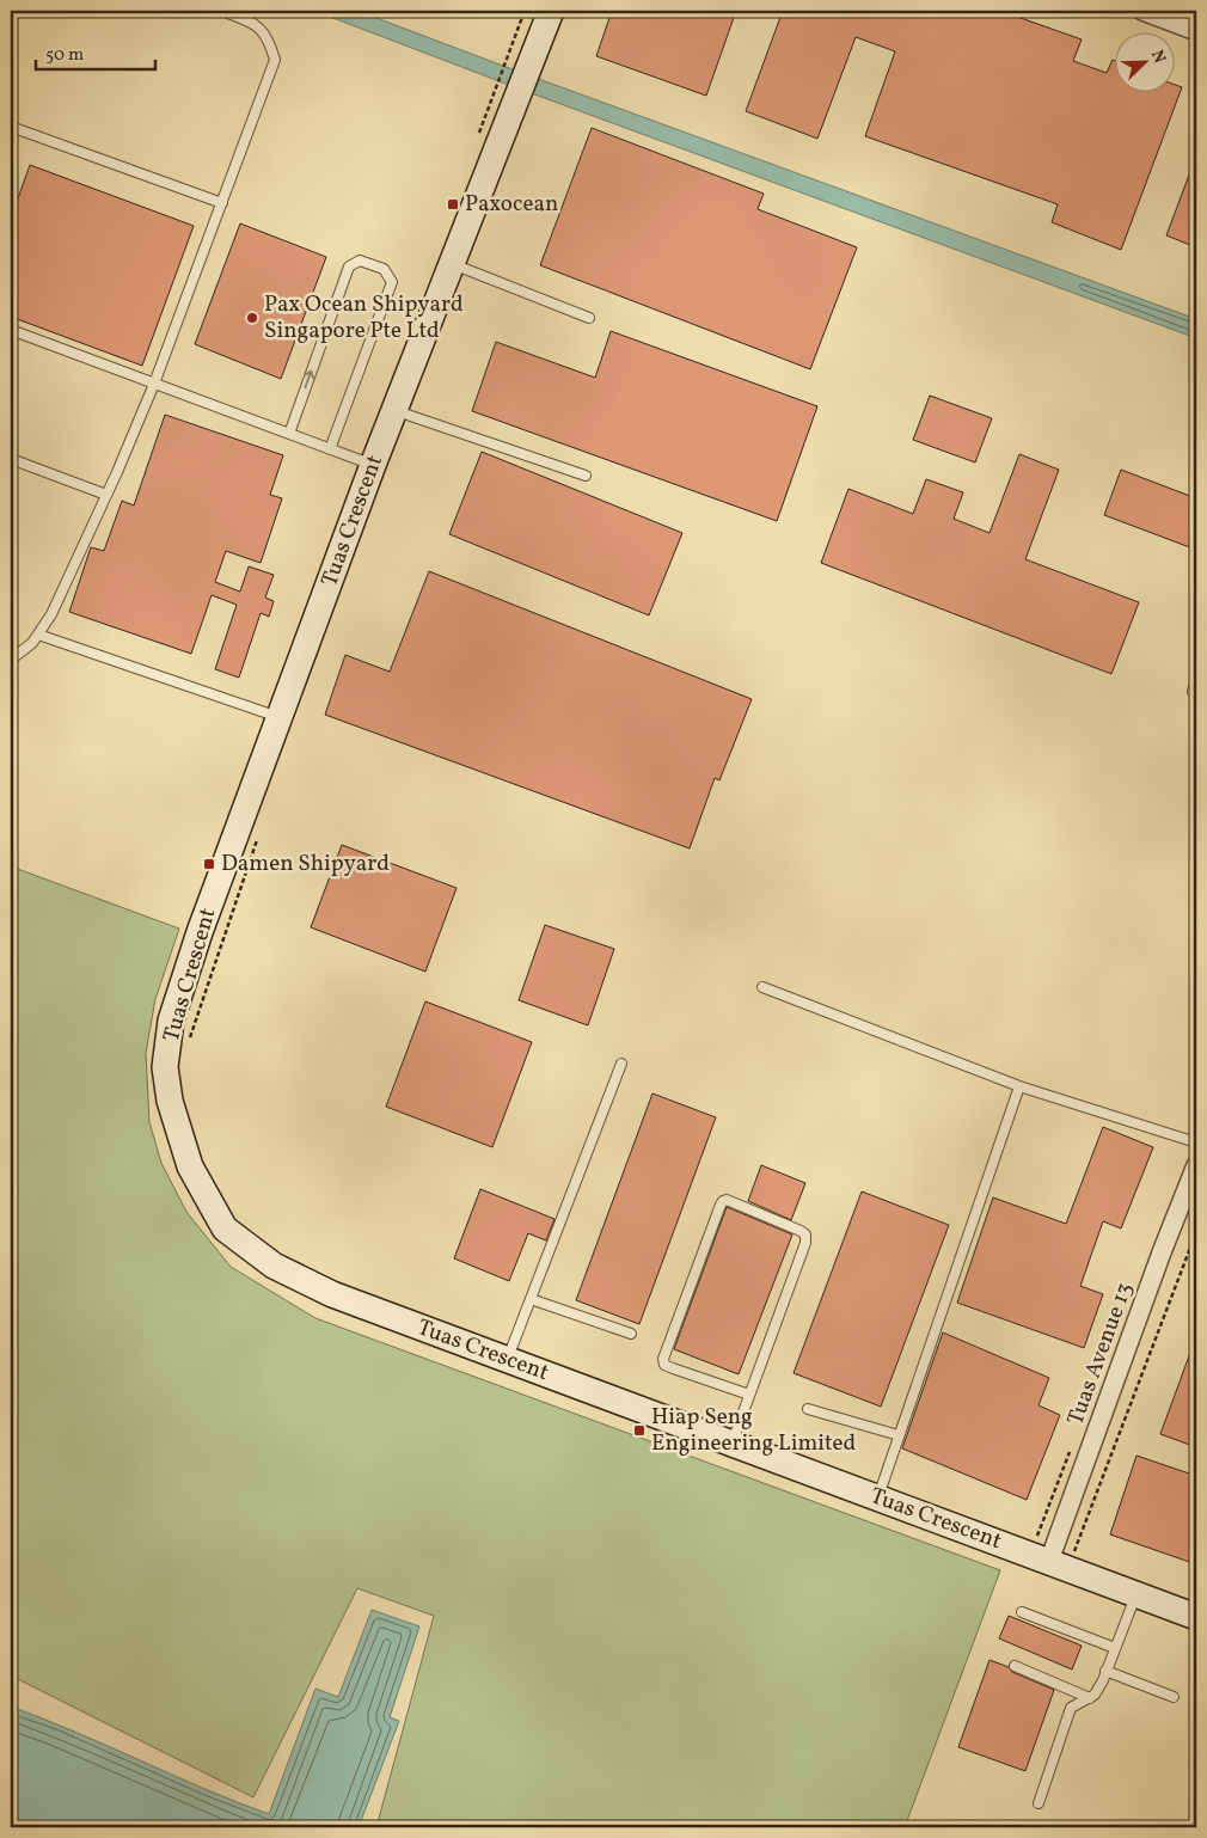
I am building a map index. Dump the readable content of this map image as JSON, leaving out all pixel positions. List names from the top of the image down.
{
  "streets": {
    "street": ["Tuas Crescent", "Tuas Avenue 13"]
  },
  "crossings": [
    ["Tuas Crescent", "Tuas Avenue 13"]
  ],
  "places": {
    "transit": ["Paxocean", "Damen Shipyard", "Hiap Seng Engineering Limited"],
    "other": ["Pax Ocean Shipyard Singapore Pte Ltd"]
  },
  "scale_bar": "50 m",
  "north": "top right"
}
